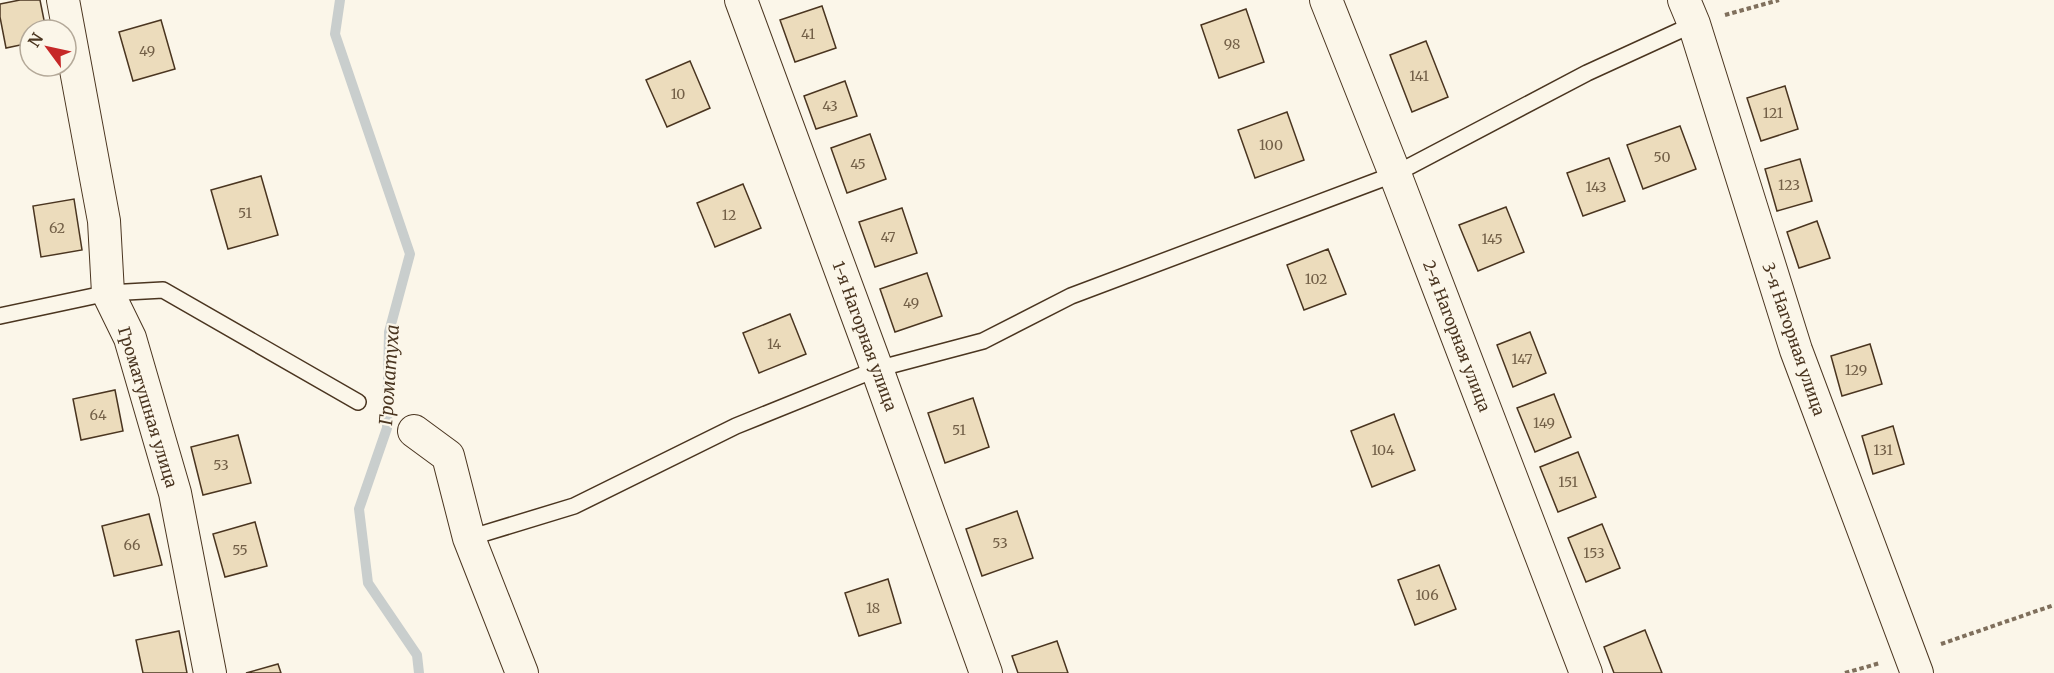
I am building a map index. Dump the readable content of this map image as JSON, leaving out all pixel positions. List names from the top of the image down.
{
  "streets": {
    "street": [
      "1-я Нагорная улица",
      "2-я Нагорная улица",
      "3-я Нагорная улица",
      "Громатушная улица"
    ]
  },
  "water": ["Громатуха"],
  "house_numbers": [
    "41",
    "98",
    "49",
    "141",
    "10",
    "43",
    "121",
    "100",
    "50",
    "45",
    "123",
    "143",
    "51",
    "12",
    "62",
    "47",
    "145",
    "102",
    "49",
    "14",
    "147",
    "129",
    "64",
    "149",
    "51",
    "104",
    "131",
    "53",
    "151",
    "53",
    "66",
    "55",
    "153",
    "106",
    "18"
  ],
  "north": "top left"
}
